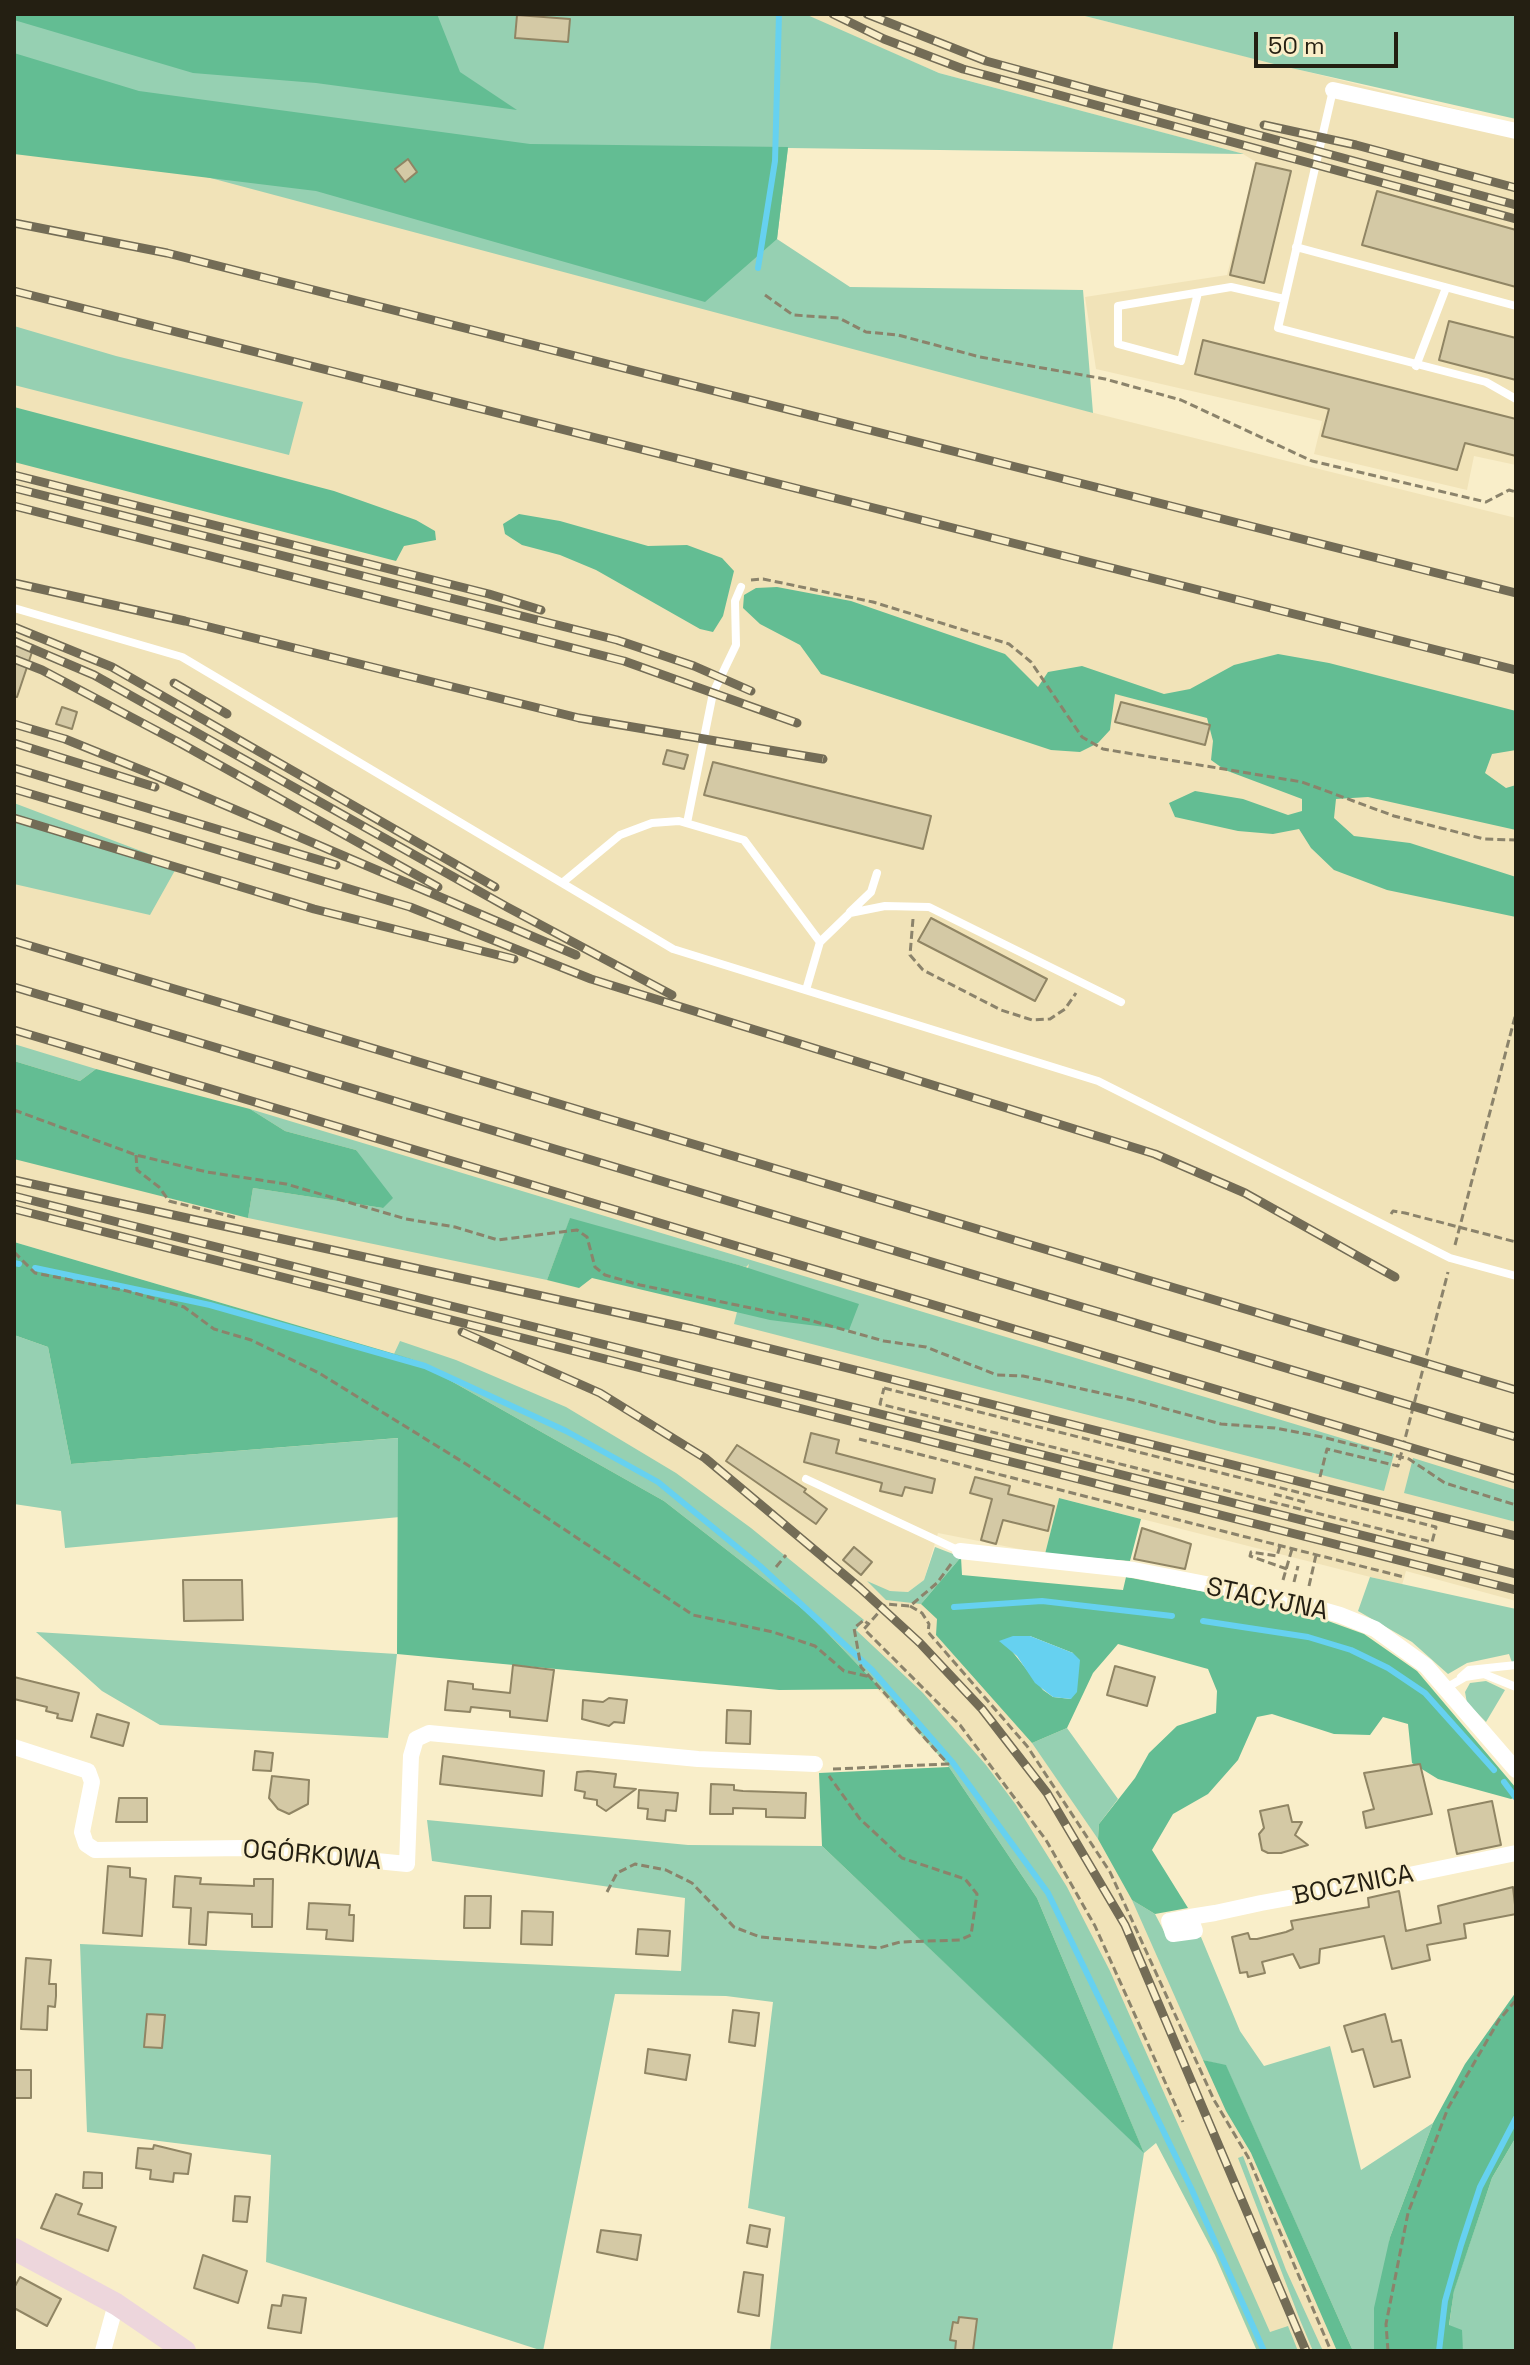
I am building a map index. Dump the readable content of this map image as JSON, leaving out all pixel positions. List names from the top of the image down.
{
  "streets": {
    "street": ["STACYJNA", "OGÓRKOWA", "BOCZNICA"]
  },
  "scale_bar": "50 m"
}
